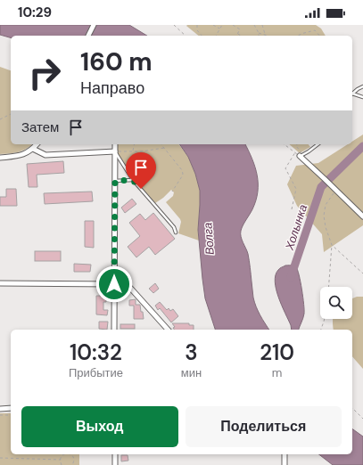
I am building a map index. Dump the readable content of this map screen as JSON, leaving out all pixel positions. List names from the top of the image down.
{
  "water": ["Холынка", "Волга"],
  "page": {
    "status": "10:29",
    "turn": ["160 m", "Направо"],
    "then": "Затем",
    "eta": [
      "10:32",
      "Прибытие",
      "3",
      "мин",
      "210",
      "m"
    ],
    "buttons": ["Выход", "Поделиться"]
  }
}
